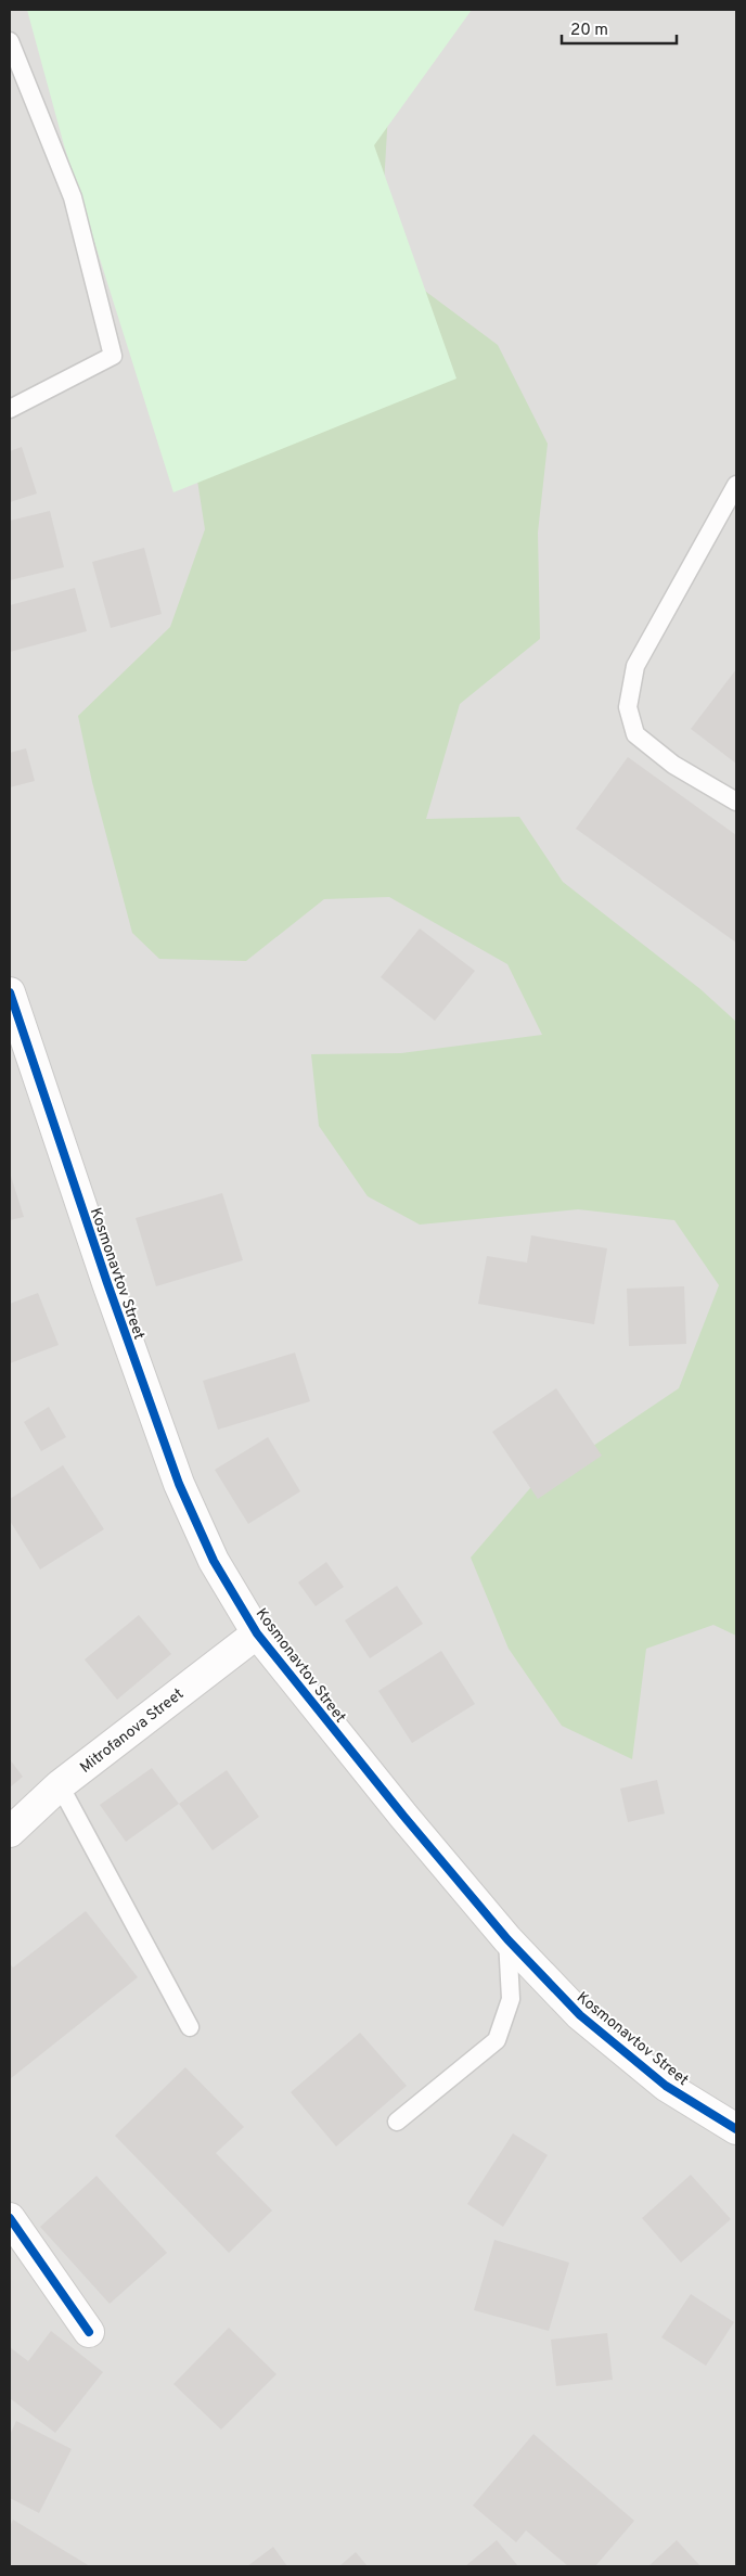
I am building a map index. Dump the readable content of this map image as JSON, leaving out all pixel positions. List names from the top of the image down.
{
  "streets": {
    "street": ["Kosmonavtov Street", "Mitrofanova Street"]
  },
  "crossings": [
    ["Kosmonavtov Street", "Mitrofanova Street"]
  ],
  "scale_bar": "20 m"
}
